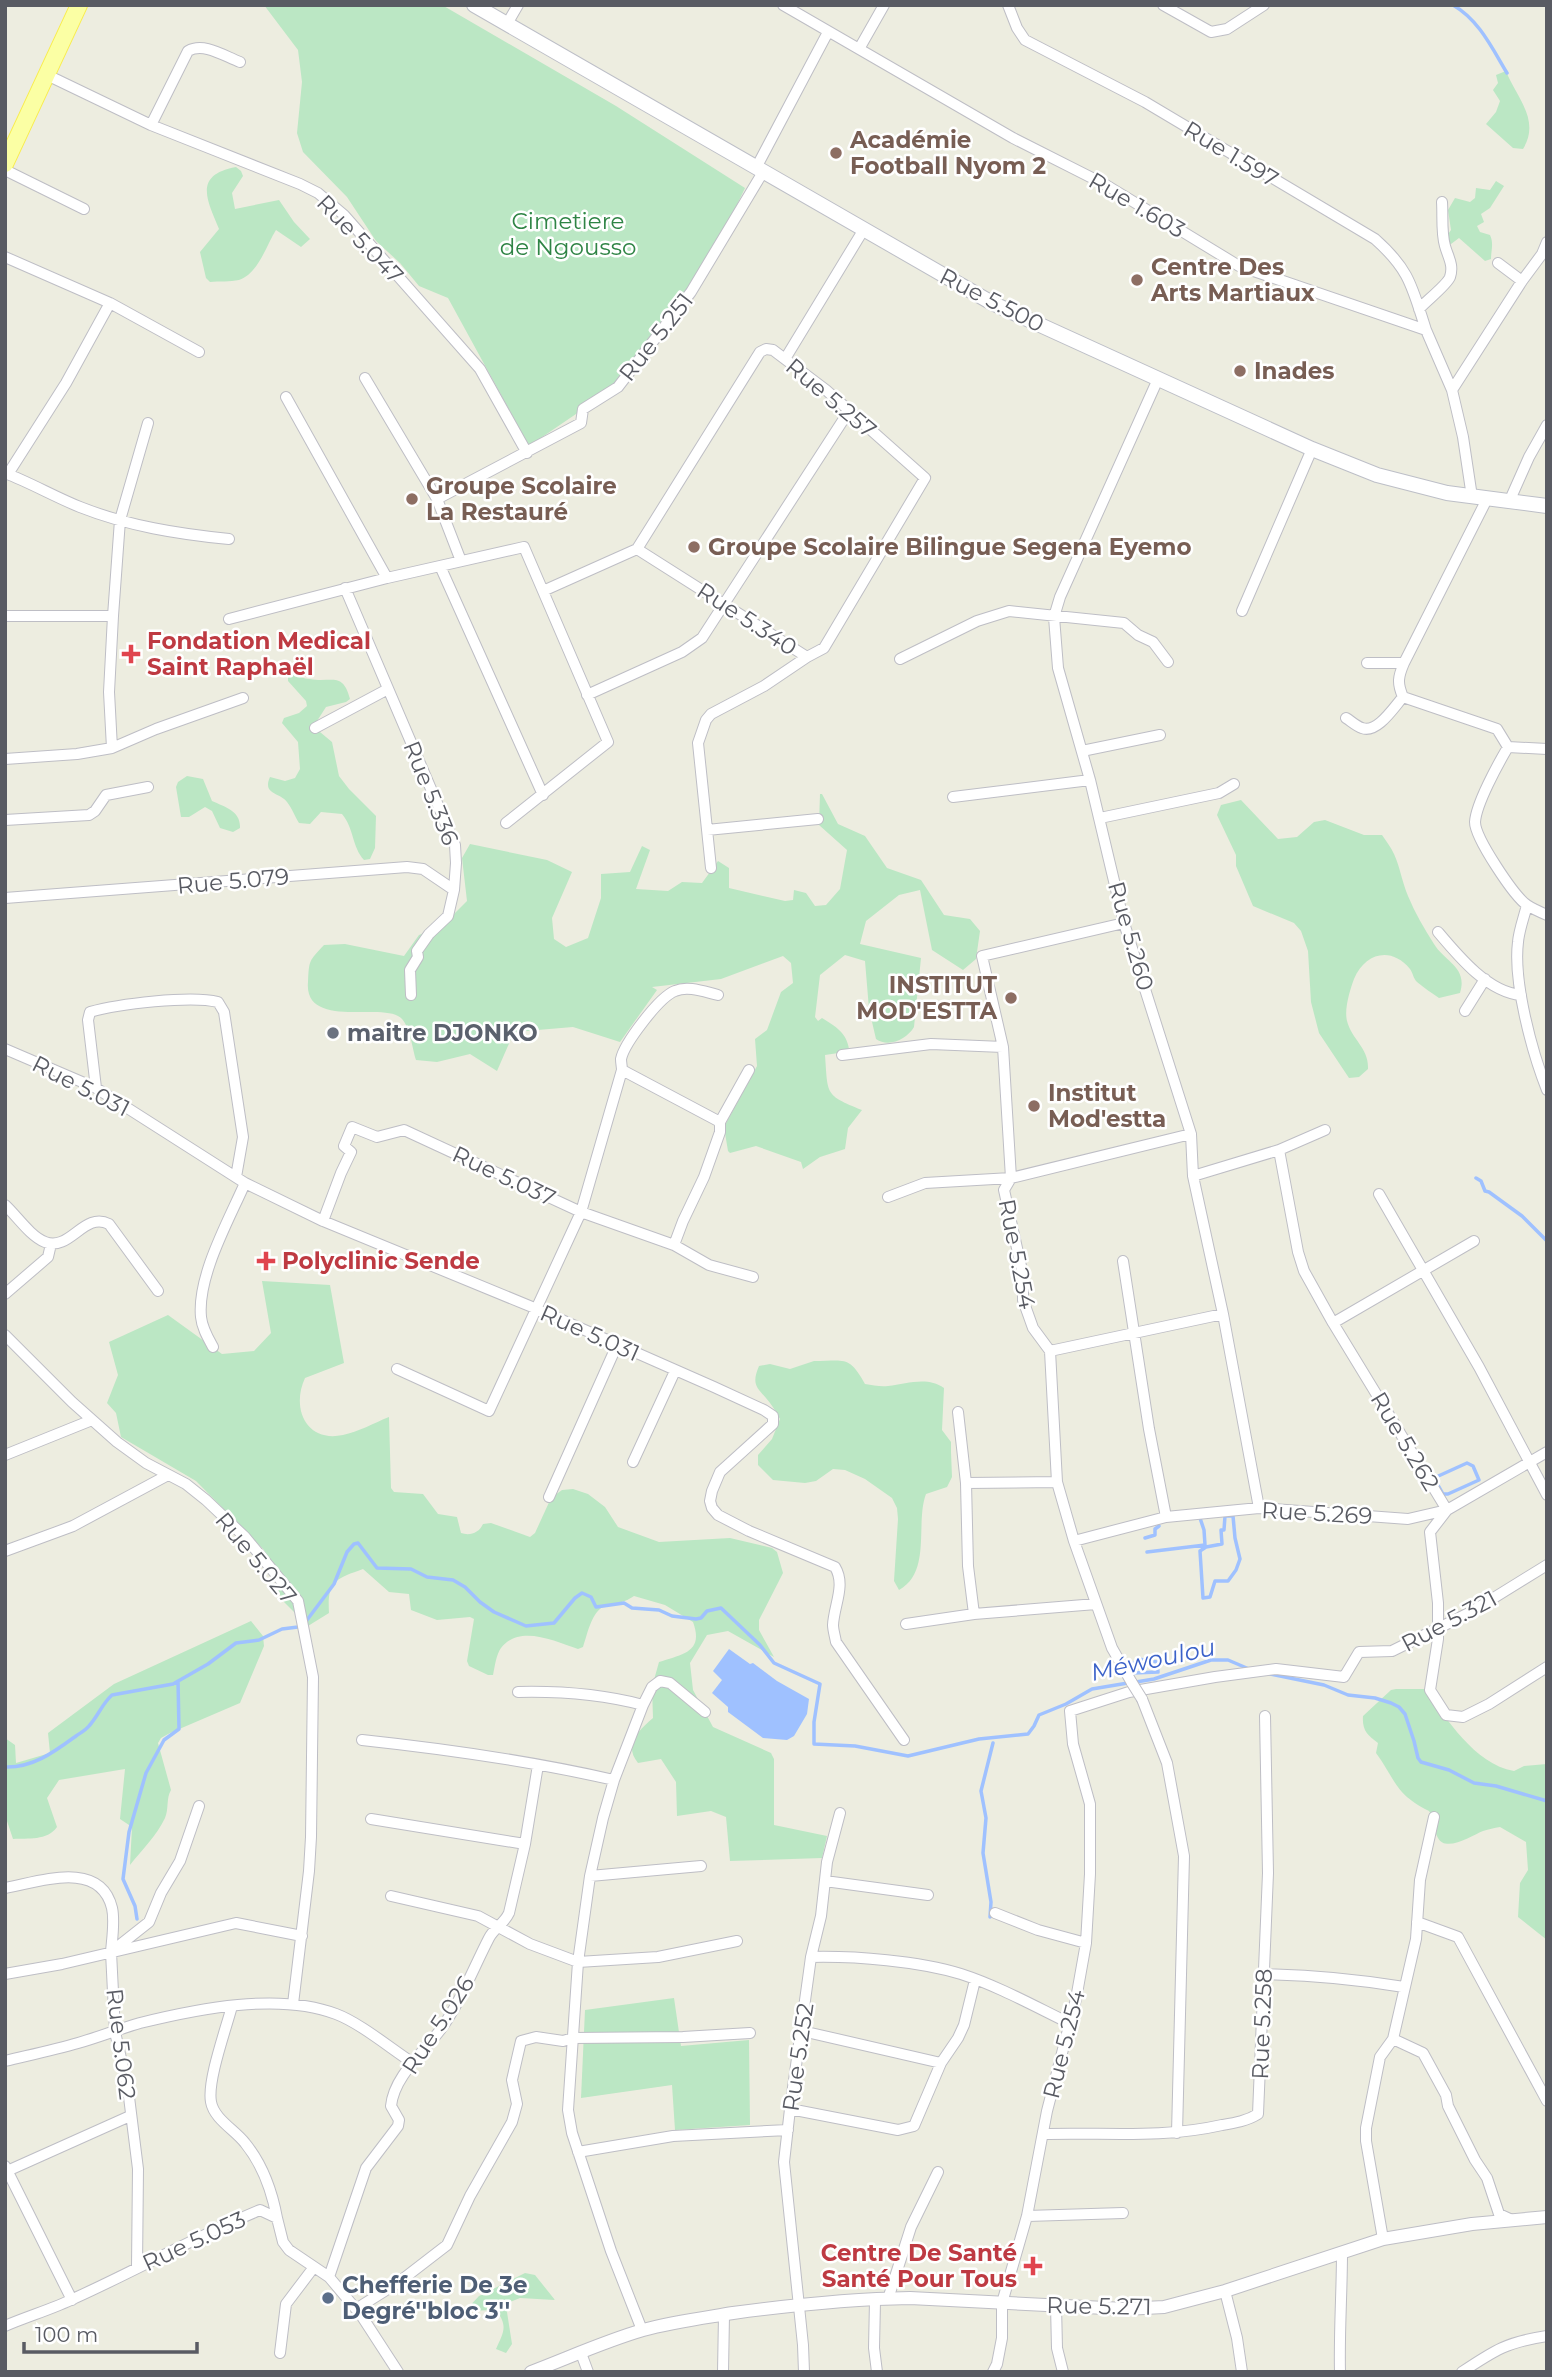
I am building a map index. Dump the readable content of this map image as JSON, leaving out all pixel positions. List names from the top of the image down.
{
  "streets": {
    "main road": ["Rue 5.500"],
    "street": [
      "Rue 1.597",
      "Rue 1.603",
      "Rue 5.047",
      "Rue 5.251",
      "Rue 5.257",
      "Rue 5.340",
      "Rue 5.336",
      "Rue 5.079",
      "Rue 5.260",
      "Rue 5.031",
      "Rue 5.037",
      "Rue 5.254",
      "Rue 5.262",
      "Rue 5.269",
      "Rue 5.027",
      "Rue 5.321",
      "Rue 5.258",
      "Rue 5.026",
      "Rue 5.062",
      "Rue 5.252",
      "Rue 5.053",
      "Rue 5.271"
    ]
  },
  "crossings": [
    ["Rue 1.597", "Rue 1.603"],
    ["Rue 5.047", "Rue 5.251"],
    ["Rue 5.500", "Rue 5.251"],
    ["Rue 5.500", "Rue 5.260"],
    ["Rue 5.257", "Rue 5.340"],
    ["Rue 5.336", "Rue 5.079"],
    ["Rue 5.260", "Rue 5.254"],
    ["Rue 5.260", "Rue 5.269"],
    ["Rue 5.031", "Rue 5.037"],
    ["Rue 5.254", "Rue 5.321"],
    ["Rue 5.254", "Rue 5.258"],
    ["Rue 5.254", "Rue 5.271"],
    ["Rue 5.262", "Rue 5.269"],
    ["Rue 5.262", "Rue 5.321"],
    ["Rue 5.026", "Rue 5.053"],
    ["Rue 5.062", "Rue 5.053"],
    ["Rue 5.252", "Rue 5.271"]
  ],
  "water": ["Méwoulou"],
  "parks": ["Cimetiere de Ngousso"],
  "places": {
    "other": [
      "Académie Football Nyom 2",
      "Centre Des Arts Martiaux",
      "Inades",
      "Groupe Scolaire La Restauré",
      "Groupe Scolaire Bilingue Segena Eyemo",
      "INSTITUT MOD'ESTTA",
      "maitre DJONKO",
      "Institut Mod'estta",
      "Chefferie De 3e Degré''bloc 3''"
    ],
    "health": ["Fondation Medical Saint Raphaël", "Polyclinic Sende", "Centre De Santé Santé Pour Tous"]
  },
  "scale_bar": "100 m"
}
